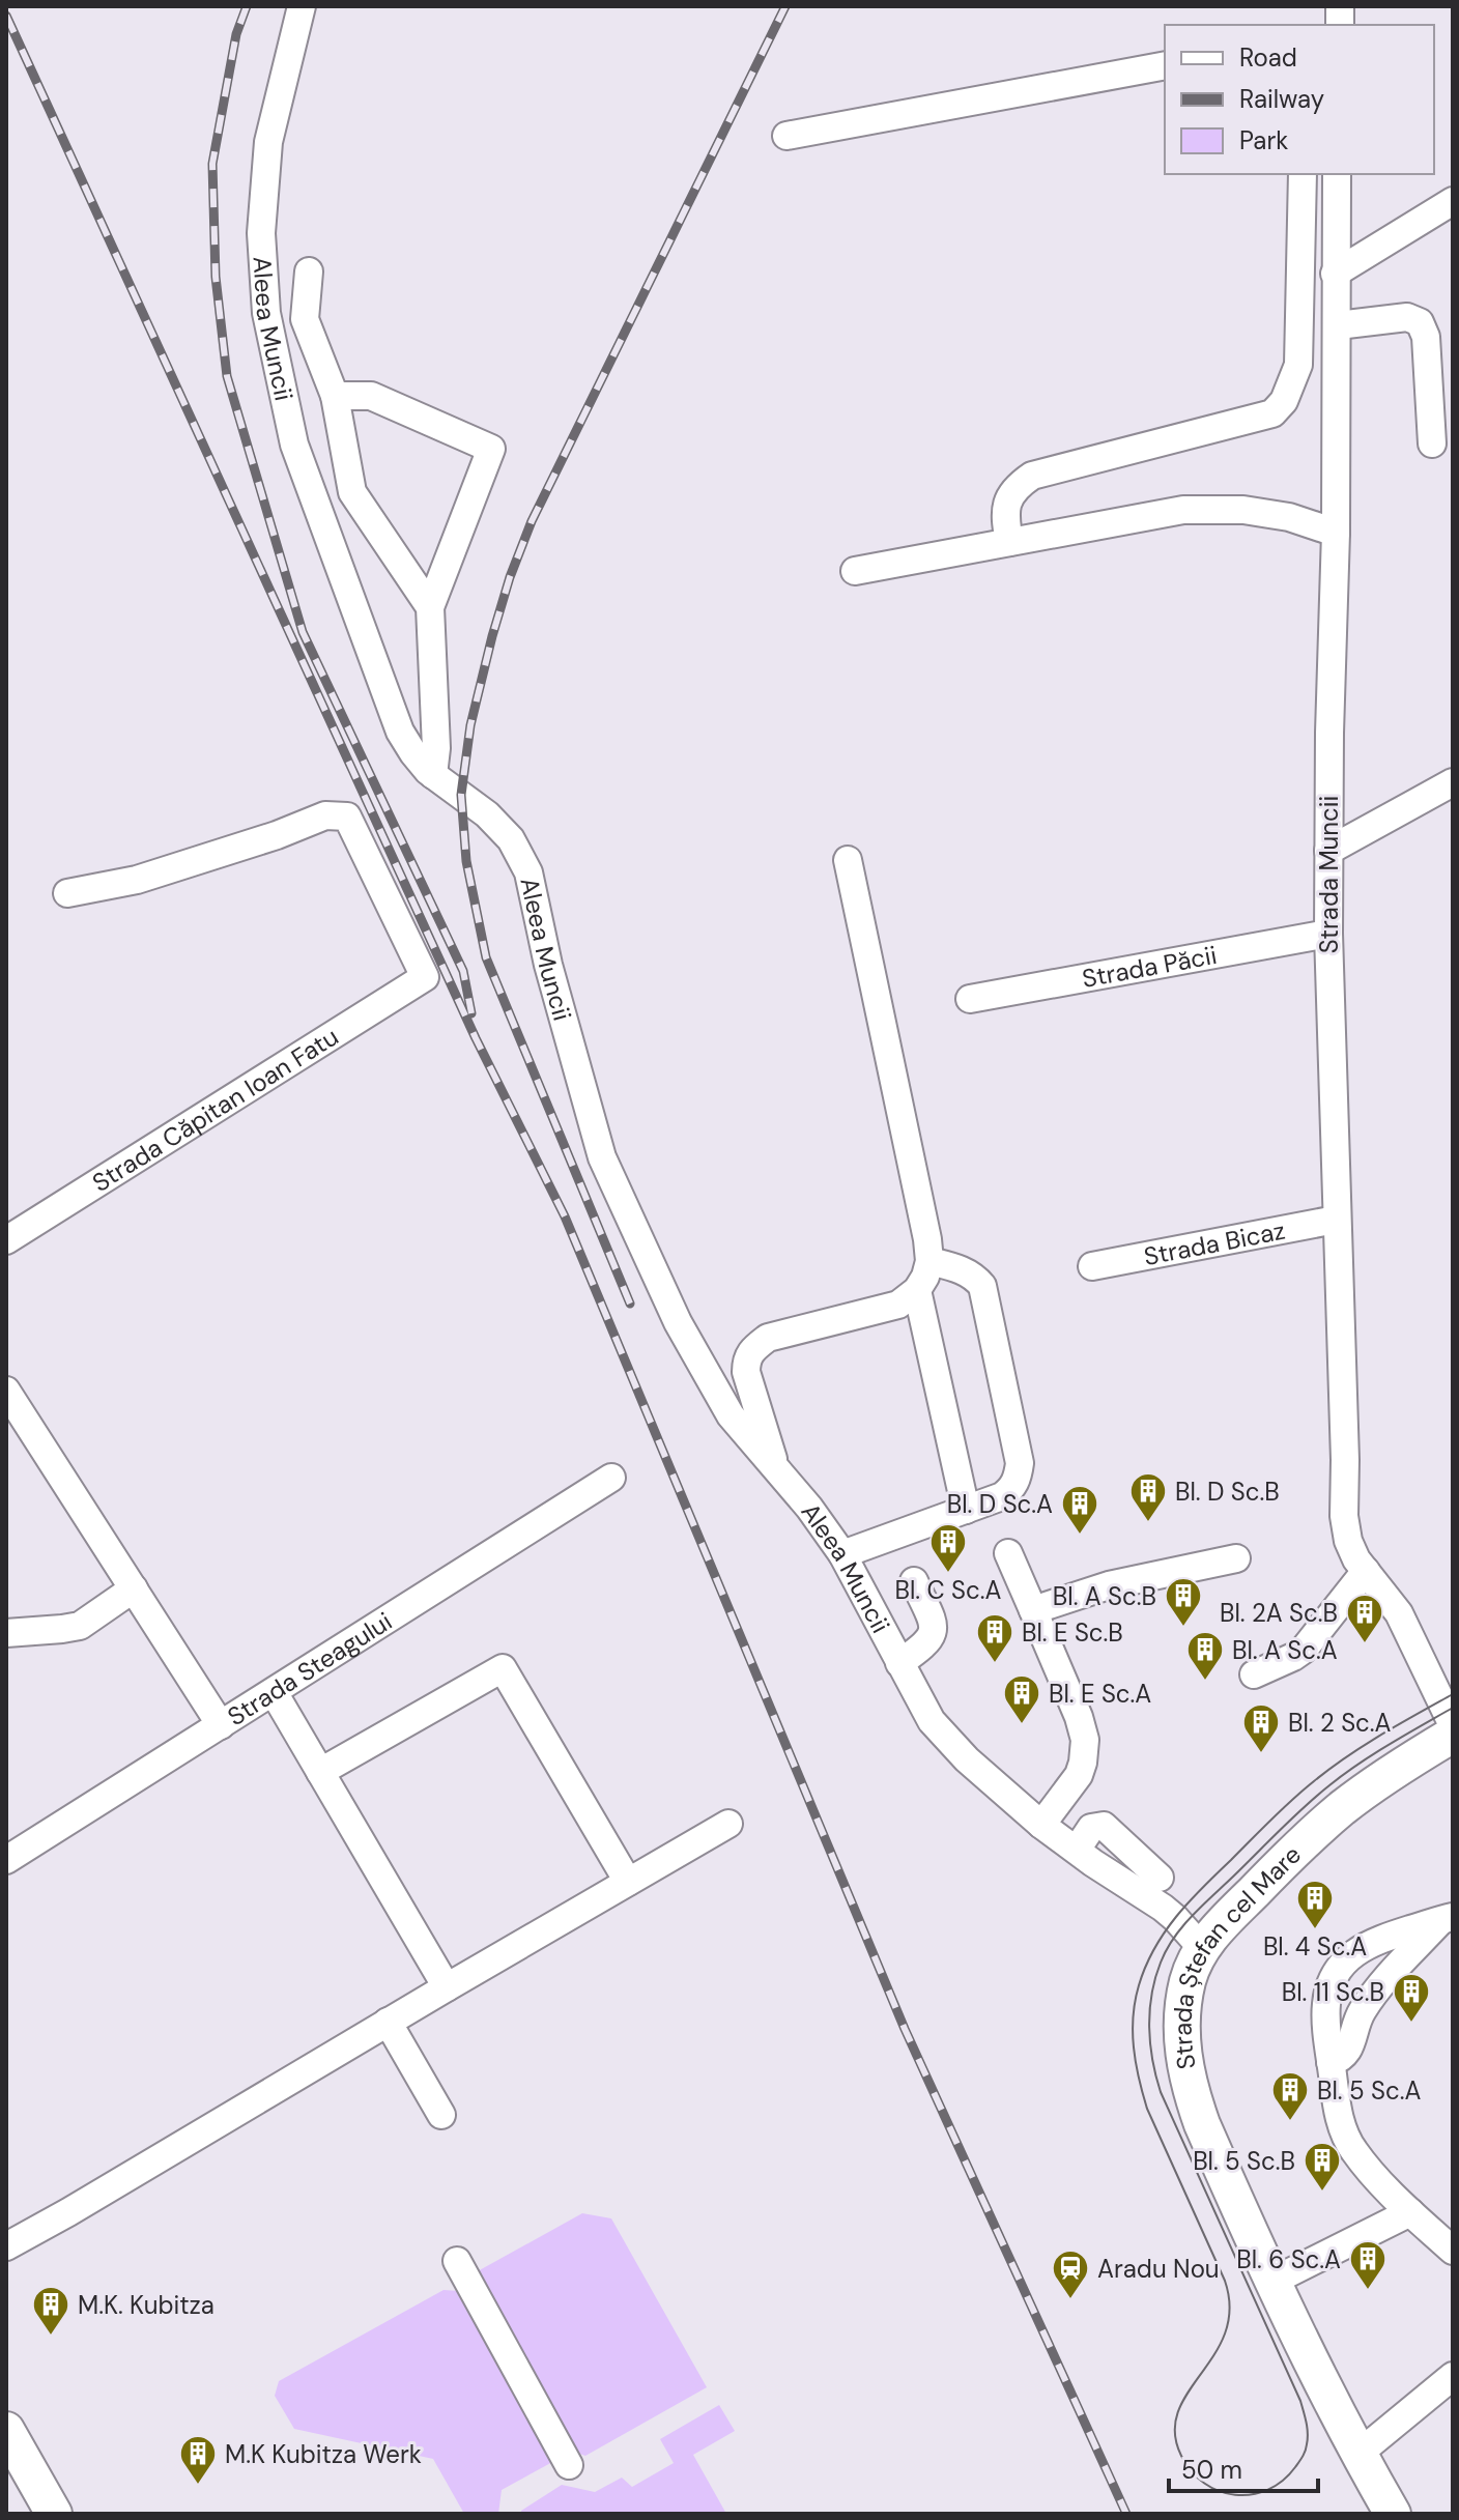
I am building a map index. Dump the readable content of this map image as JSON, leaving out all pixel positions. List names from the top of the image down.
{
  "streets": {
    "main road": ["Strada Ștefan cel Mare"],
    "street": [
      "Aleea Muncii",
      "Strada Muncii",
      "Strada Păcii",
      "Strada Căpitan Ioan Fatu",
      "Strada Bicaz",
      "Strada Steagului"
    ]
  },
  "crossings": [
    ["Aleea Muncii", "Strada Ștefan cel Mare"],
    ["Strada Muncii", "Strada Păcii"],
    ["Strada Muncii", "Strada Bicaz"]
  ],
  "places": {
    "building": [
      "Bl. D Sc.B",
      "Bl. D Sc.A",
      "Bl. C Sc.A",
      "Bl. A Sc.B",
      "Bl. 2A Sc.B",
      "Bl. E Sc.B",
      "Bl. A Sc.A",
      "Bl. E Sc.A",
      "Bl. 2 Sc.A",
      "Bl. 4 Sc.A",
      "Bl. 11 Sc.B",
      "Bl. 5 Sc.A",
      "Bl. 5 Sc.B",
      "Bl. 6 Sc.A",
      "M.K. Kubitza",
      "M.K Kubitza Werk"
    ],
    "station": ["Aradu Nou"]
  },
  "legend": ["Road", "Railway", "Park"],
  "scale_bar": "50 m"
}
